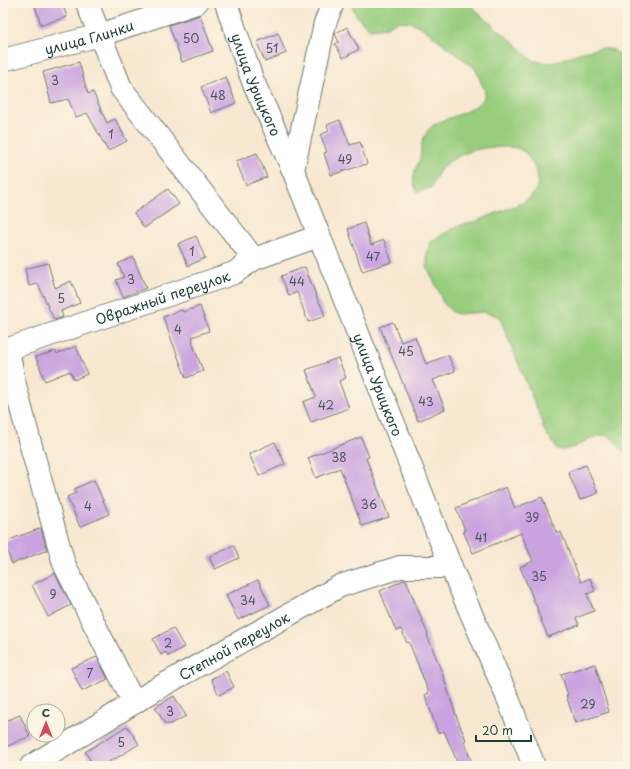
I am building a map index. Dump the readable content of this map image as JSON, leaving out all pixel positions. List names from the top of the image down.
{
  "streets": {
    "street": [
      "улица Глинки",
      "улица Урицкого",
      "Овражный переулок",
      "Степной переулок"
    ]
  },
  "crossings": [
    ["улица Урицкого", "Овражный переулок"],
    ["улица Урицкого", "Степной переулок"]
  ],
  "house_numbers": [
    "50",
    "51",
    "3",
    "48",
    "1",
    "49",
    "1",
    "47",
    "3",
    "44",
    "5",
    "4",
    "45",
    "43",
    "42",
    "38",
    "36",
    "4",
    "39",
    "41",
    "35",
    "9",
    "34",
    "2",
    "7",
    "29",
    "3",
    "5"
  ],
  "scale_bar": "20 m",
  "north": "top"
}
